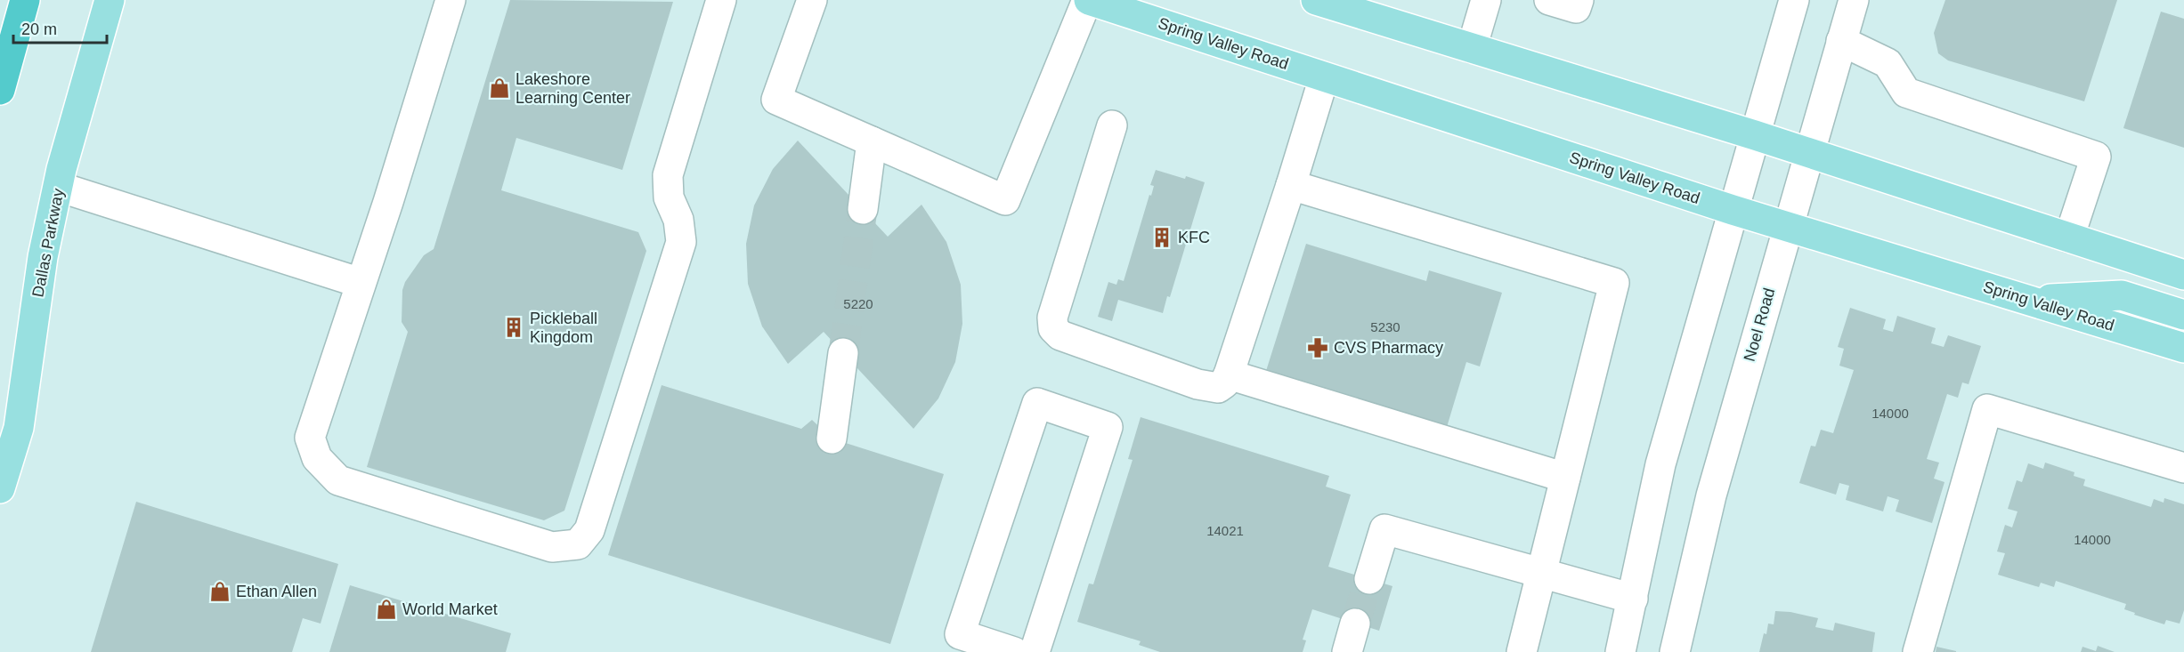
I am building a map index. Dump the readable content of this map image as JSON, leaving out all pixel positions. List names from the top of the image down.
{
  "streets": {
    "main road": ["Spring Valley Road", "Dallas Parkway"],
    "street": ["Noel Road"]
  },
  "crossings": [
    ["Spring Valley Road", "Noel Road"]
  ],
  "places": {
    "shop": ["Lakeshore Learning Center", "Ethan Allen", "World Market"],
    "building": ["KFC", "Pickleball Kingdom"],
    "pharmacy": ["CVS Pharmacy"]
  },
  "house_numbers": [
    "5220",
    "5230",
    "14000",
    "14021",
    "14000"
  ],
  "scale_bar": "20 m"
}
